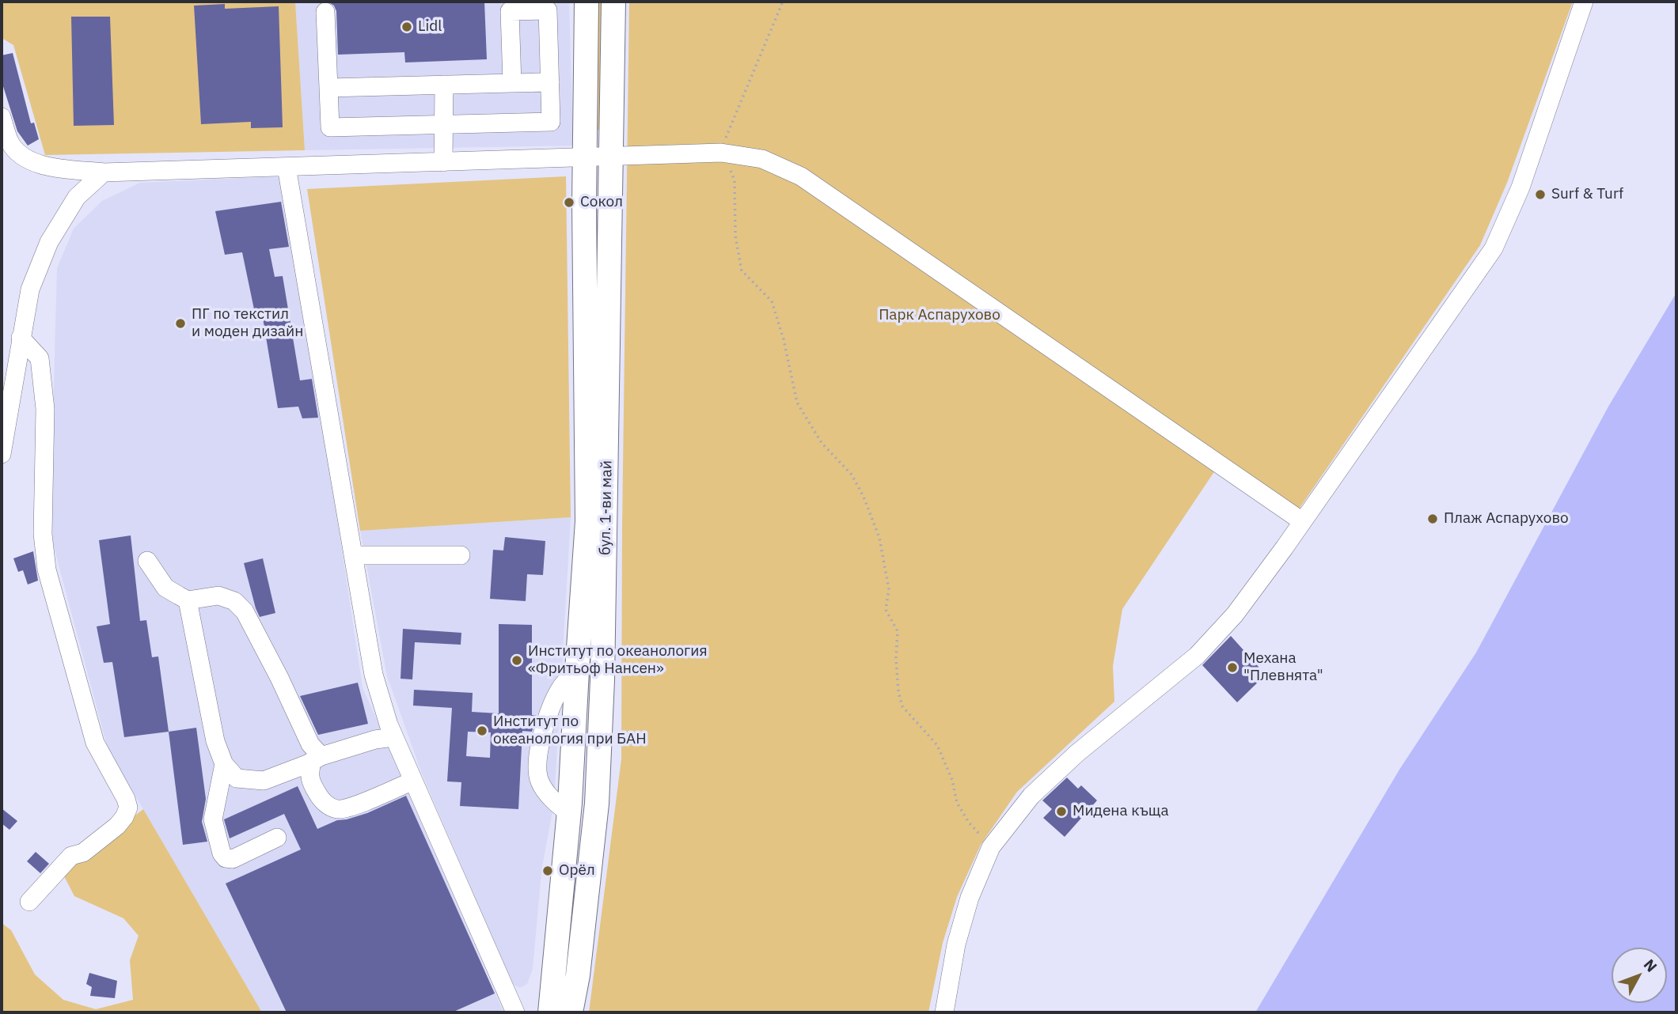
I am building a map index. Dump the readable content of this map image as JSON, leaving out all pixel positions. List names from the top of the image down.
{
  "streets": {
    "main road": ["бул. 1-ви май"]
  },
  "parks": ["Парк Аспарухово"],
  "places": [
    "Lidl",
    "Surf & Turf",
    "Сокол",
    "ПГ по текстил и моден дизайн",
    "Плаж Аспарухово",
    "Институт по океанология «Фритьоф Нансен»",
    "Механа \"Плевнята\"",
    "Институт по океанология при БАН",
    "Мидена къща",
    "Орёл"
  ],
  "north": "top right"
}
